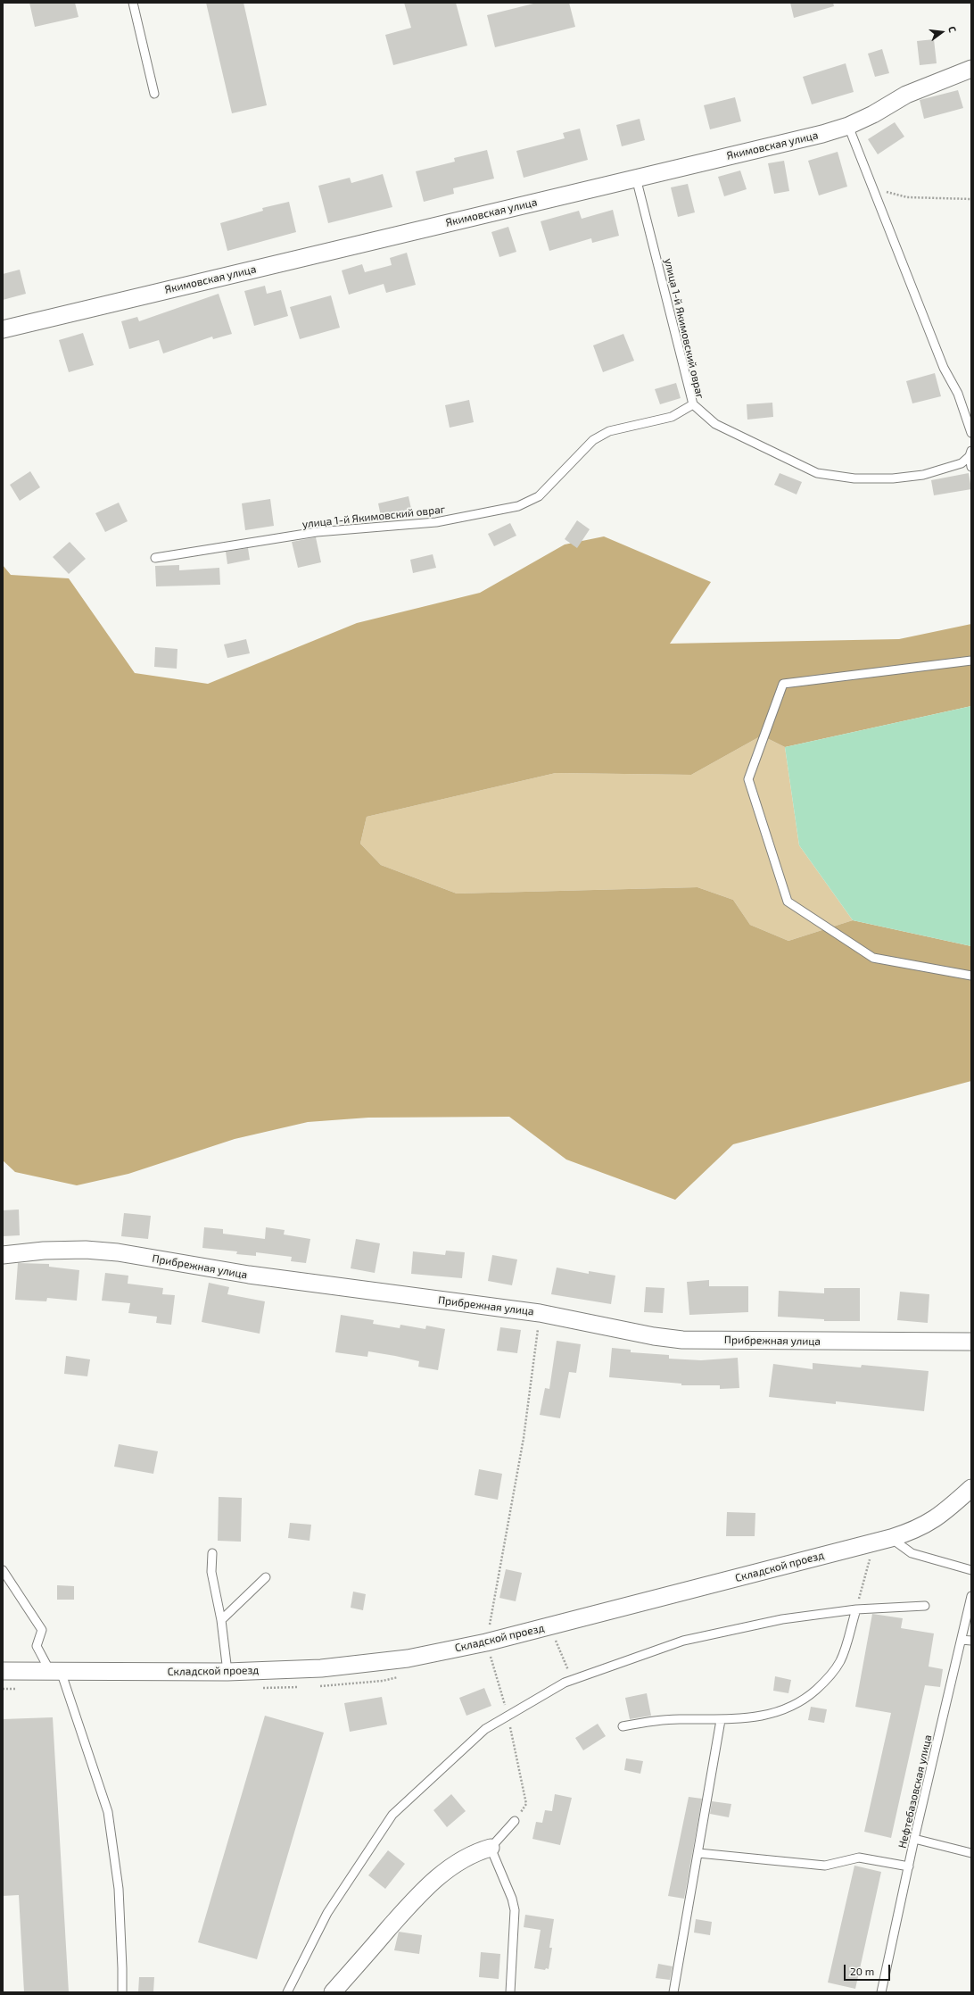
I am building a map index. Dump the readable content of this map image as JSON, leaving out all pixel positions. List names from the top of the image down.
{
  "streets": {
    "street": ["Якимовская улица", "Прибрежная улица", "Складской проезд"],
    "lane": ["улица 1-й Якимовский овраг", "Нефтебазовская улица"]
  },
  "crossings": [
    ["Якимовская улица", "улица 1-й Якимовский овраг"]
  ],
  "scale_bar": "20 m",
  "north": "right"
}
